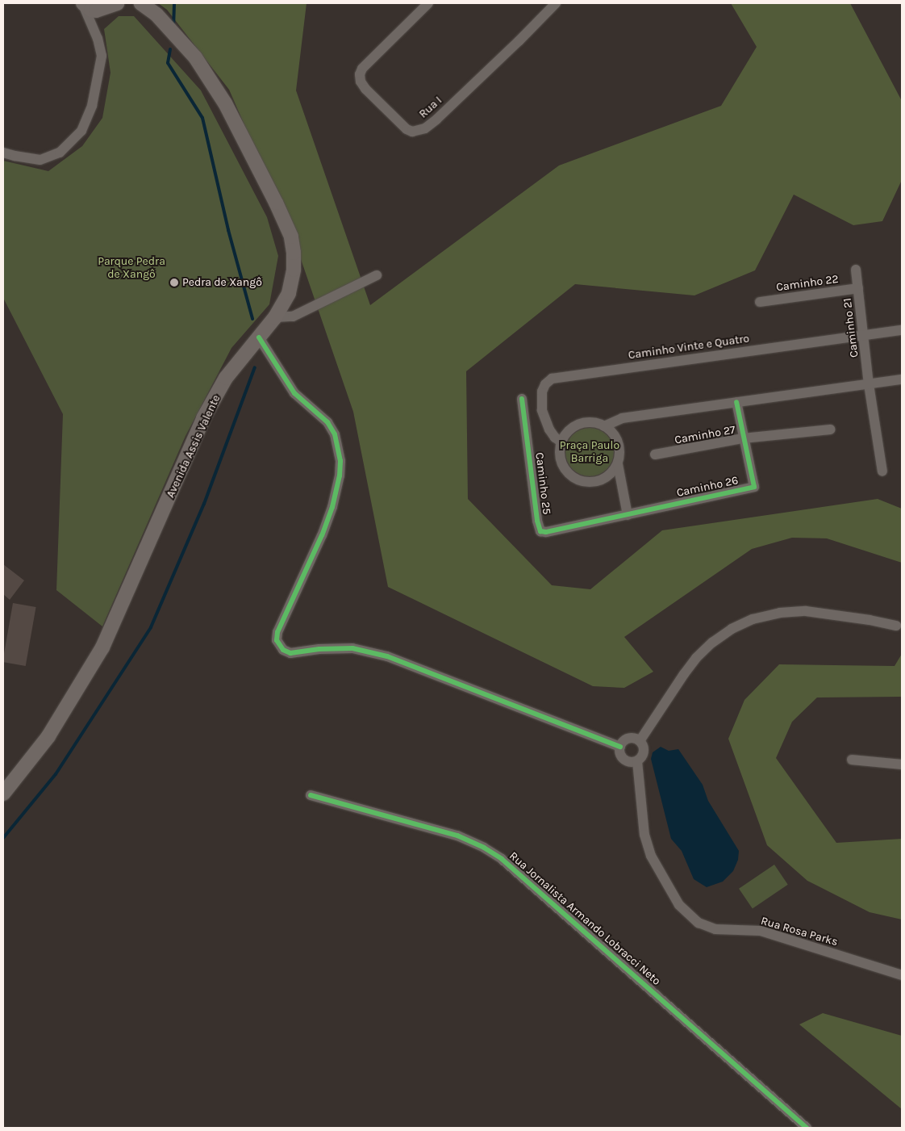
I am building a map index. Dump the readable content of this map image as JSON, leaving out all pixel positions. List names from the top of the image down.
{
  "streets": {
    "main road": ["Avenida Assis Valente"],
    "street": [
      "Rua I",
      "Caminho 22",
      "Caminho 21",
      "Caminho Vinte e Quatro",
      "Caminho 27",
      "Caminho 25",
      "Caminho 26",
      "Rua Jornalista Armando Lobracci Neto",
      "Rua Rosa Parks"
    ]
  },
  "crossings": [
    ["Caminho 22", "Caminho 21"],
    ["Caminho 21", "Caminho Vinte e Quatro"],
    ["Caminho 27", "Caminho 26"],
    ["Caminho 25", "Caminho 26"]
  ],
  "parks": ["Parque Pedra de Xangô", "Praça Paulo Barriga"],
  "places": ["Pedra de Xangô"]
}
